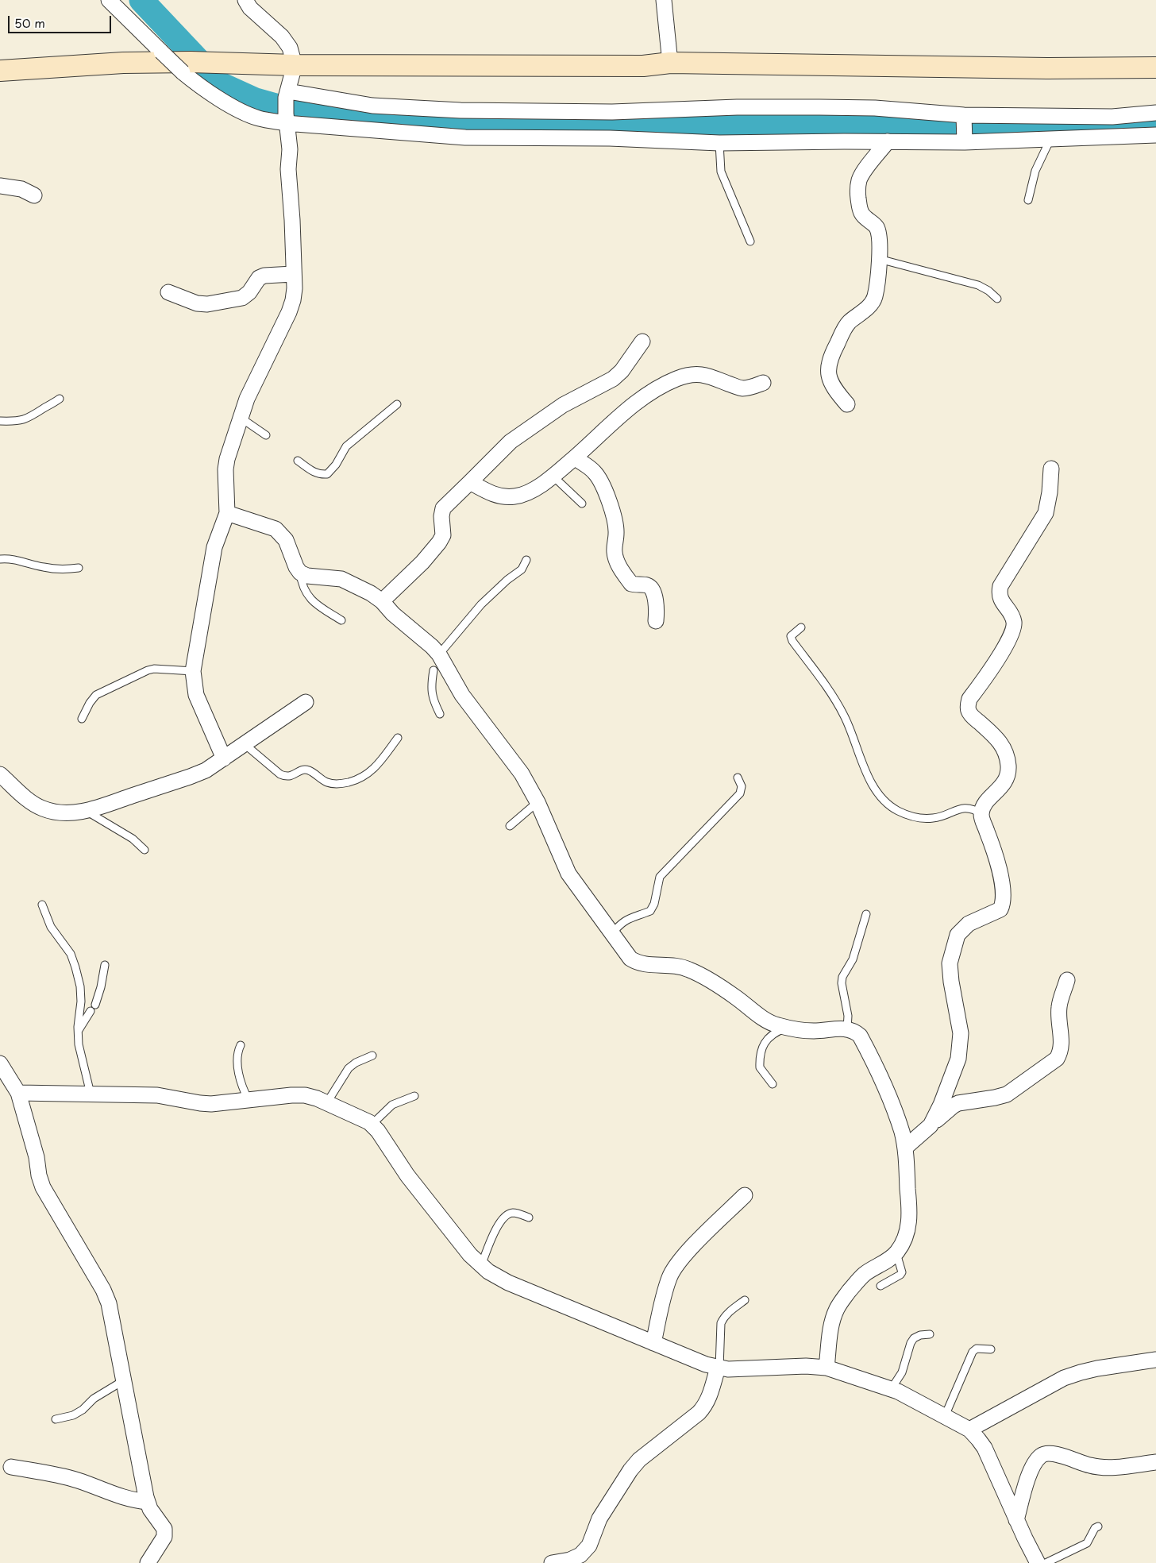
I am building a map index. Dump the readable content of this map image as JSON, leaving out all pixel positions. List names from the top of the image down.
{
  "scale_bar": "50 m"
}
